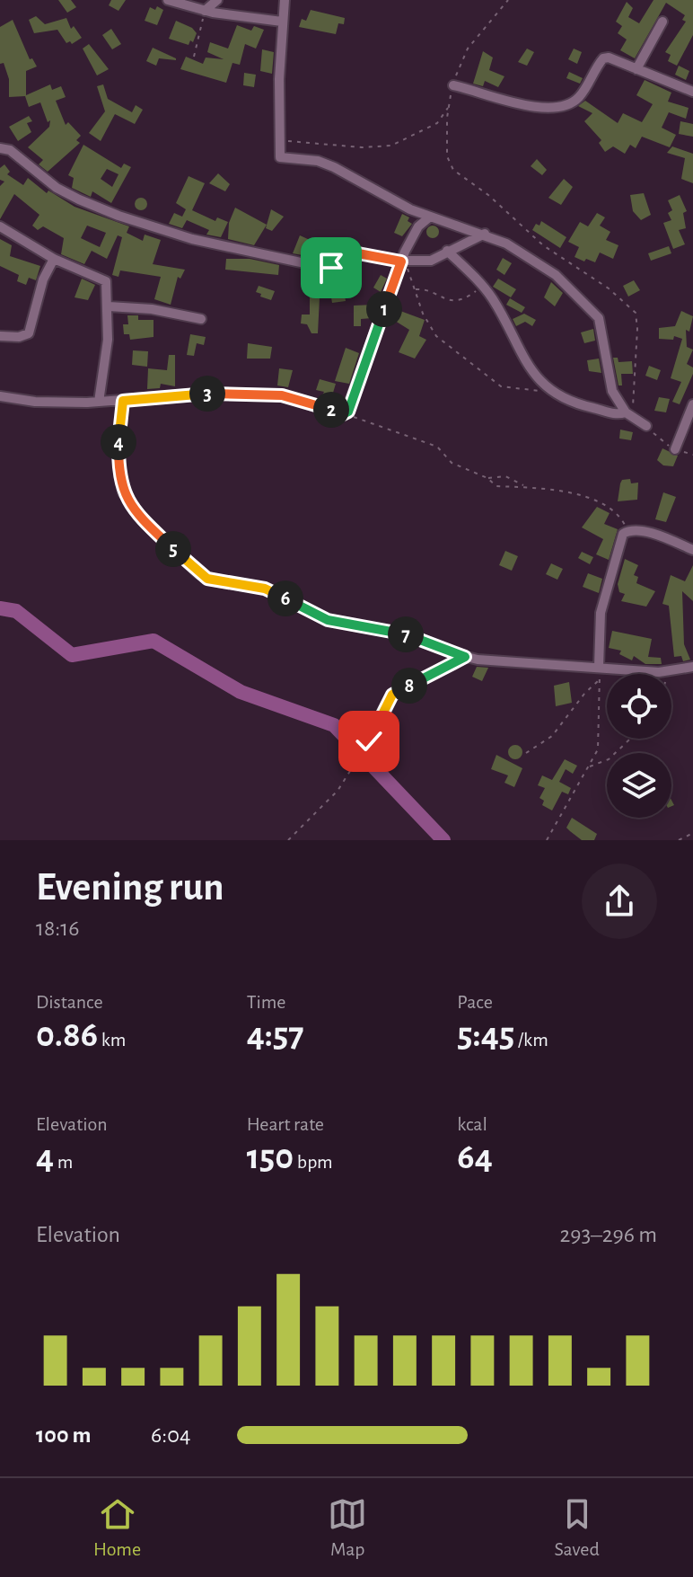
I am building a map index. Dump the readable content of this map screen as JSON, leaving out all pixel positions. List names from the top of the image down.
{
  "page": {
    "pins": [
      "1",
      "3",
      "2",
      "4",
      "5",
      "6",
      "7",
      "8"
    ],
    "heading": ["Evening run", "18:16"],
    "stats": [
      ["Distance", "0.86 km"],
      ["Time", "4:57"],
      ["Pace", "5:45 /km"],
      ["Elevation", "4 m"],
      ["Heart rate", "150 bpm"],
      ["kcal", "64"]
    ],
    "chart": ["Elevation", "293–296 m"],
    "list": [
      {
        "name": "100 m",
        "note": "6:04"
      }
    ],
    "tabs": ["Home", "Map", "Saved"]
  }
}
